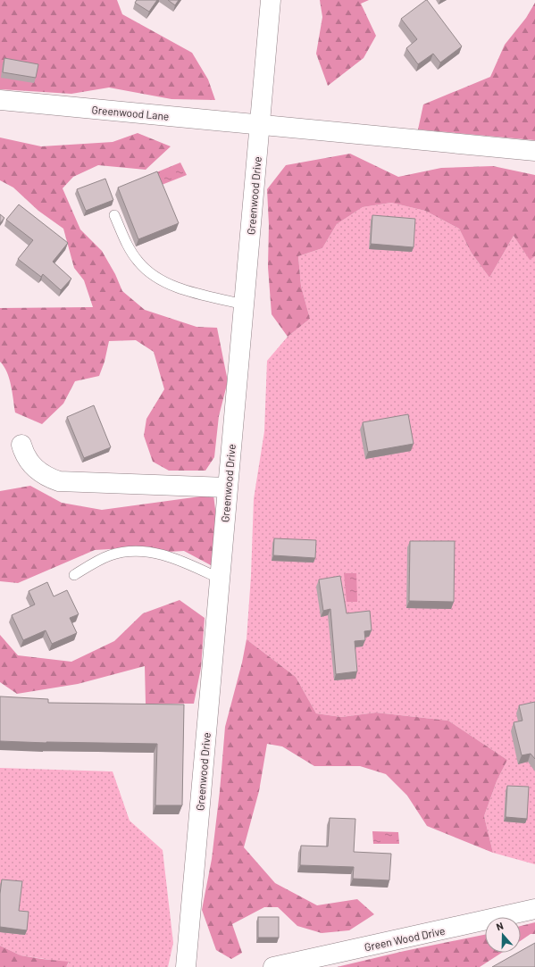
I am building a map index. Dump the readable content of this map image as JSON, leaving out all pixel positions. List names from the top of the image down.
{
  "streets": {
    "street": ["Greenwood Lane", "Greenwood Drive", "Green Wood Drive"]
  },
  "crossings": [
    ["Greenwood Lane", "Greenwood Drive"]
  ],
  "north": "top"
}
